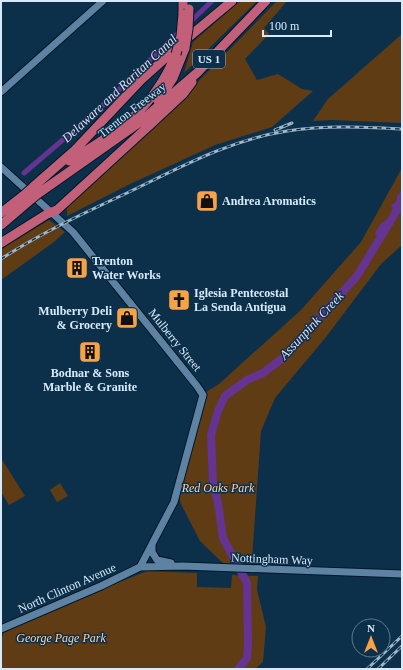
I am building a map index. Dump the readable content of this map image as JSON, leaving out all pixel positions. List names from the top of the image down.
{
  "streets": {
    "highway": ["US 1", "Trenton Freeway"],
    "street": ["Mulberry Street", "Nottingham Way", "North Clinton Avenue"]
  },
  "crossings": [
    ["Mulberry Street", "Nottingham Way"],
    ["Mulberry Street", "North Clinton Avenue"],
    ["Nottingham Way", "North Clinton Avenue"]
  ],
  "water": ["Delaware and Raritan Canal", "Assunpink Creek"],
  "parks": ["Red Oaks Park", "George Page Park"],
  "places": {
    "shop": ["Andrea Aromatics", "Mulberry Deli & Grocery"],
    "building": ["Trenton Water Works", "Bodnar & Sons Marble & Granite"],
    "church": ["Iglesia Pentecostal La Senda Antigua"]
  },
  "scale_bar": "100 m",
  "north": "top"
}
